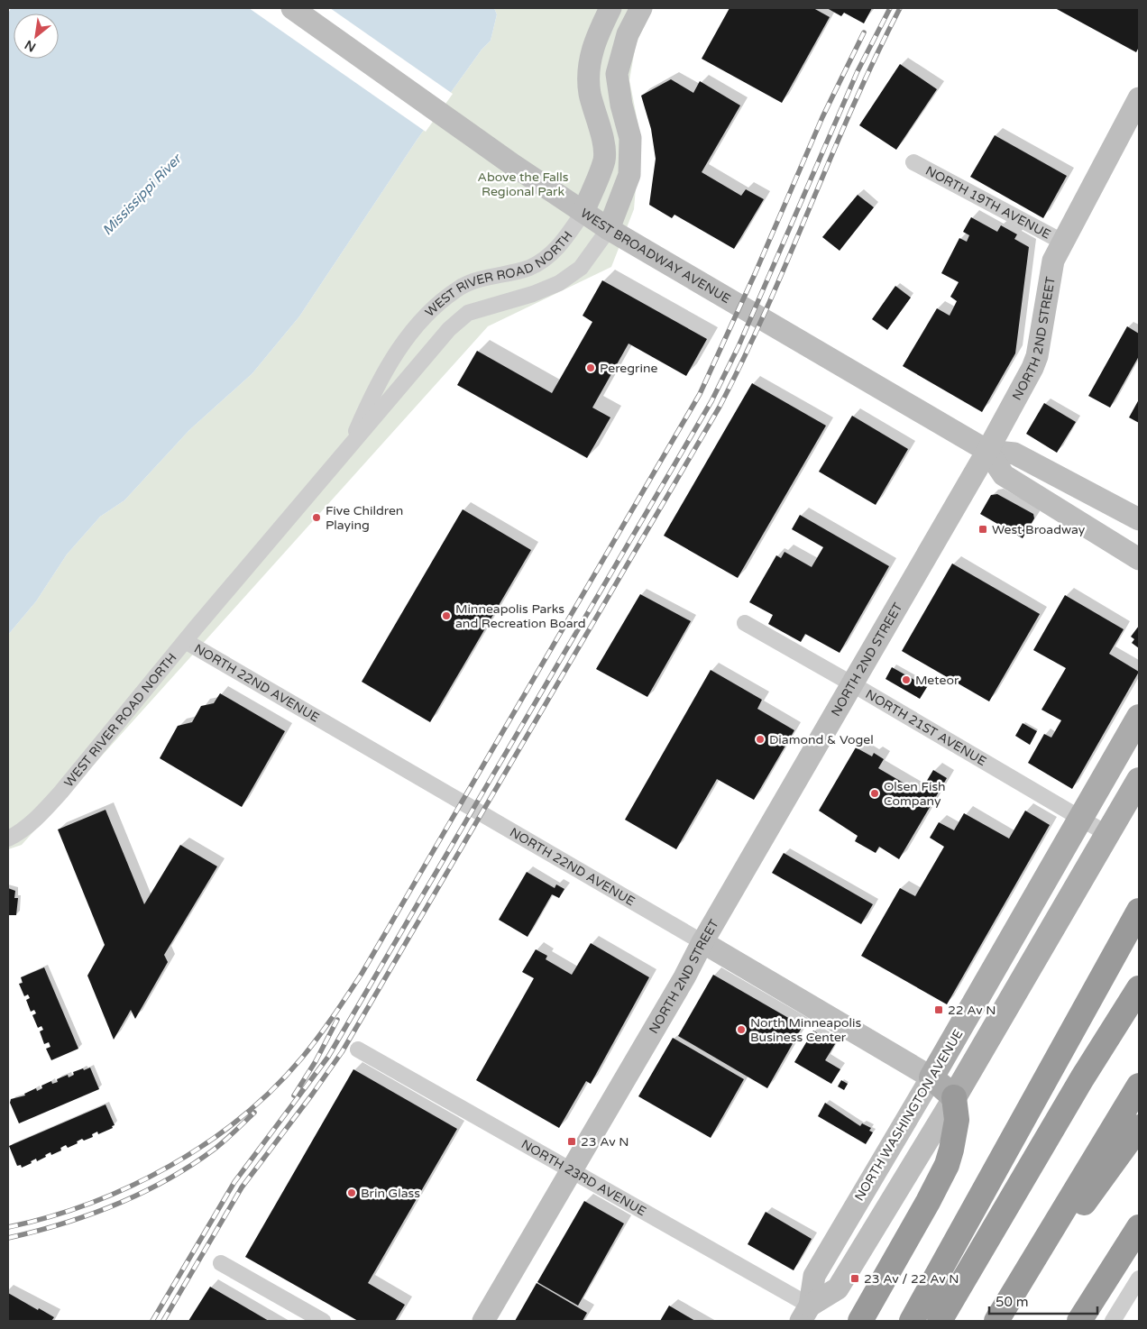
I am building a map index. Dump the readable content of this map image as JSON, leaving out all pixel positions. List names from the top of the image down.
{
  "streets": {
    "main road": ["NORTH 22ND AVENUE", "NORTH WASHINGTON AVENUE"],
    "street": [
      "NORTH 19TH AVENUE",
      "WEST BROADWAY AVENUE",
      "WEST RIVER ROAD NORTH",
      "NORTH 2ND STREET",
      "NORTH 21ST AVENUE",
      "NORTH 23RD AVENUE"
    ]
  },
  "crossings": [
    ["NORTH 19TH AVENUE", "NORTH 2ND STREET"],
    ["WEST BROADWAY AVENUE", "WEST RIVER ROAD NORTH"],
    ["WEST BROADWAY AVENUE", "NORTH 2ND STREET"],
    ["WEST RIVER ROAD NORTH", "NORTH 22ND AVENUE"],
    ["NORTH 2ND STREET", "NORTH 22ND AVENUE"],
    ["NORTH 2ND STREET", "NORTH 21ST AVENUE"],
    ["NORTH 2ND STREET", "NORTH 23RD AVENUE"],
    ["NORTH 22ND AVENUE", "NORTH WASHINGTON AVENUE"],
    ["NORTH 21ST AVENUE", "NORTH WASHINGTON AVENUE"],
    ["NORTH WASHINGTON AVENUE", "NORTH 23RD AVENUE"]
  ],
  "water": ["Mississippi River"],
  "parks": ["Above the Falls Regional Park"],
  "places": {
    "other": [
      "Peregrine",
      "Five Children Playing",
      "Minneapolis Parks and Recreation Board",
      "Meteor",
      "Diamond & Vogel",
      "Olsen Fish Company",
      "North Minneapolis Business Center",
      "Brin Glass"
    ],
    "transit": [
      "West Broadway",
      "22 Av N",
      "23 Av N",
      "23 Av / 22 Av N"
    ]
  },
  "scale_bar": "50 m",
  "north": "bottom left"
}
